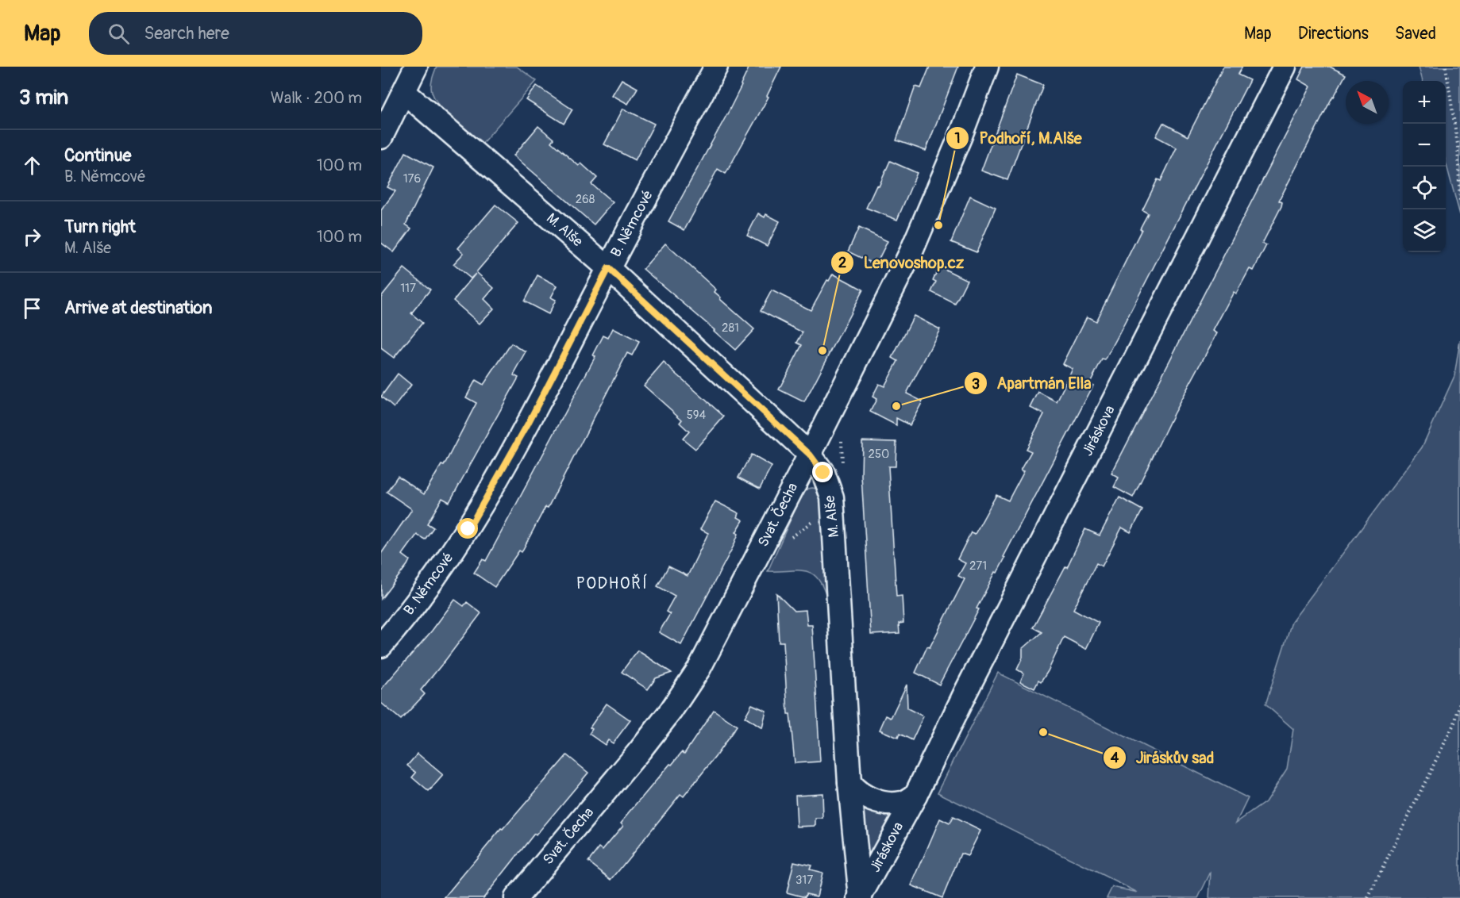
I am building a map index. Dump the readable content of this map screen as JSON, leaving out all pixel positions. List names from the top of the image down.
{
  "streets": {
    "street": [
      "B. Němcové",
      "M. Alše",
      "Jiráskova",
      "Svat. Čecha"
    ]
  },
  "crossings": [
    ["B. Němcové", "M. Alše"],
    ["M. Alše", "Jiráskova"],
    ["M. Alše", "Svat. Čecha"]
  ],
  "districts": ["PODHOŘÍ"],
  "places": [
    "Podhoří, M.Alše",
    "Lenovoshop.cz",
    "Apartmán Ella",
    "Jiráskův sad"
  ],
  "house_numbers": [
    "176",
    "268",
    "117",
    "281",
    "594",
    "250",
    "271",
    "317"
  ],
  "north": "top left",
  "page": {
    "header": "Map",
    "search": "Search here",
    "nav": ["Map", "Directions", "Saved"],
    "heading": ["3 min", "Walk · 200 m"],
    "map_buttons": ["+", "−"],
    "list": [
      ["Continue", "B. Němcové", "100 m"],
      ["Turn right", "M. Alše", "100 m"],
      "Arrive at destination"
    ]
  }
}
